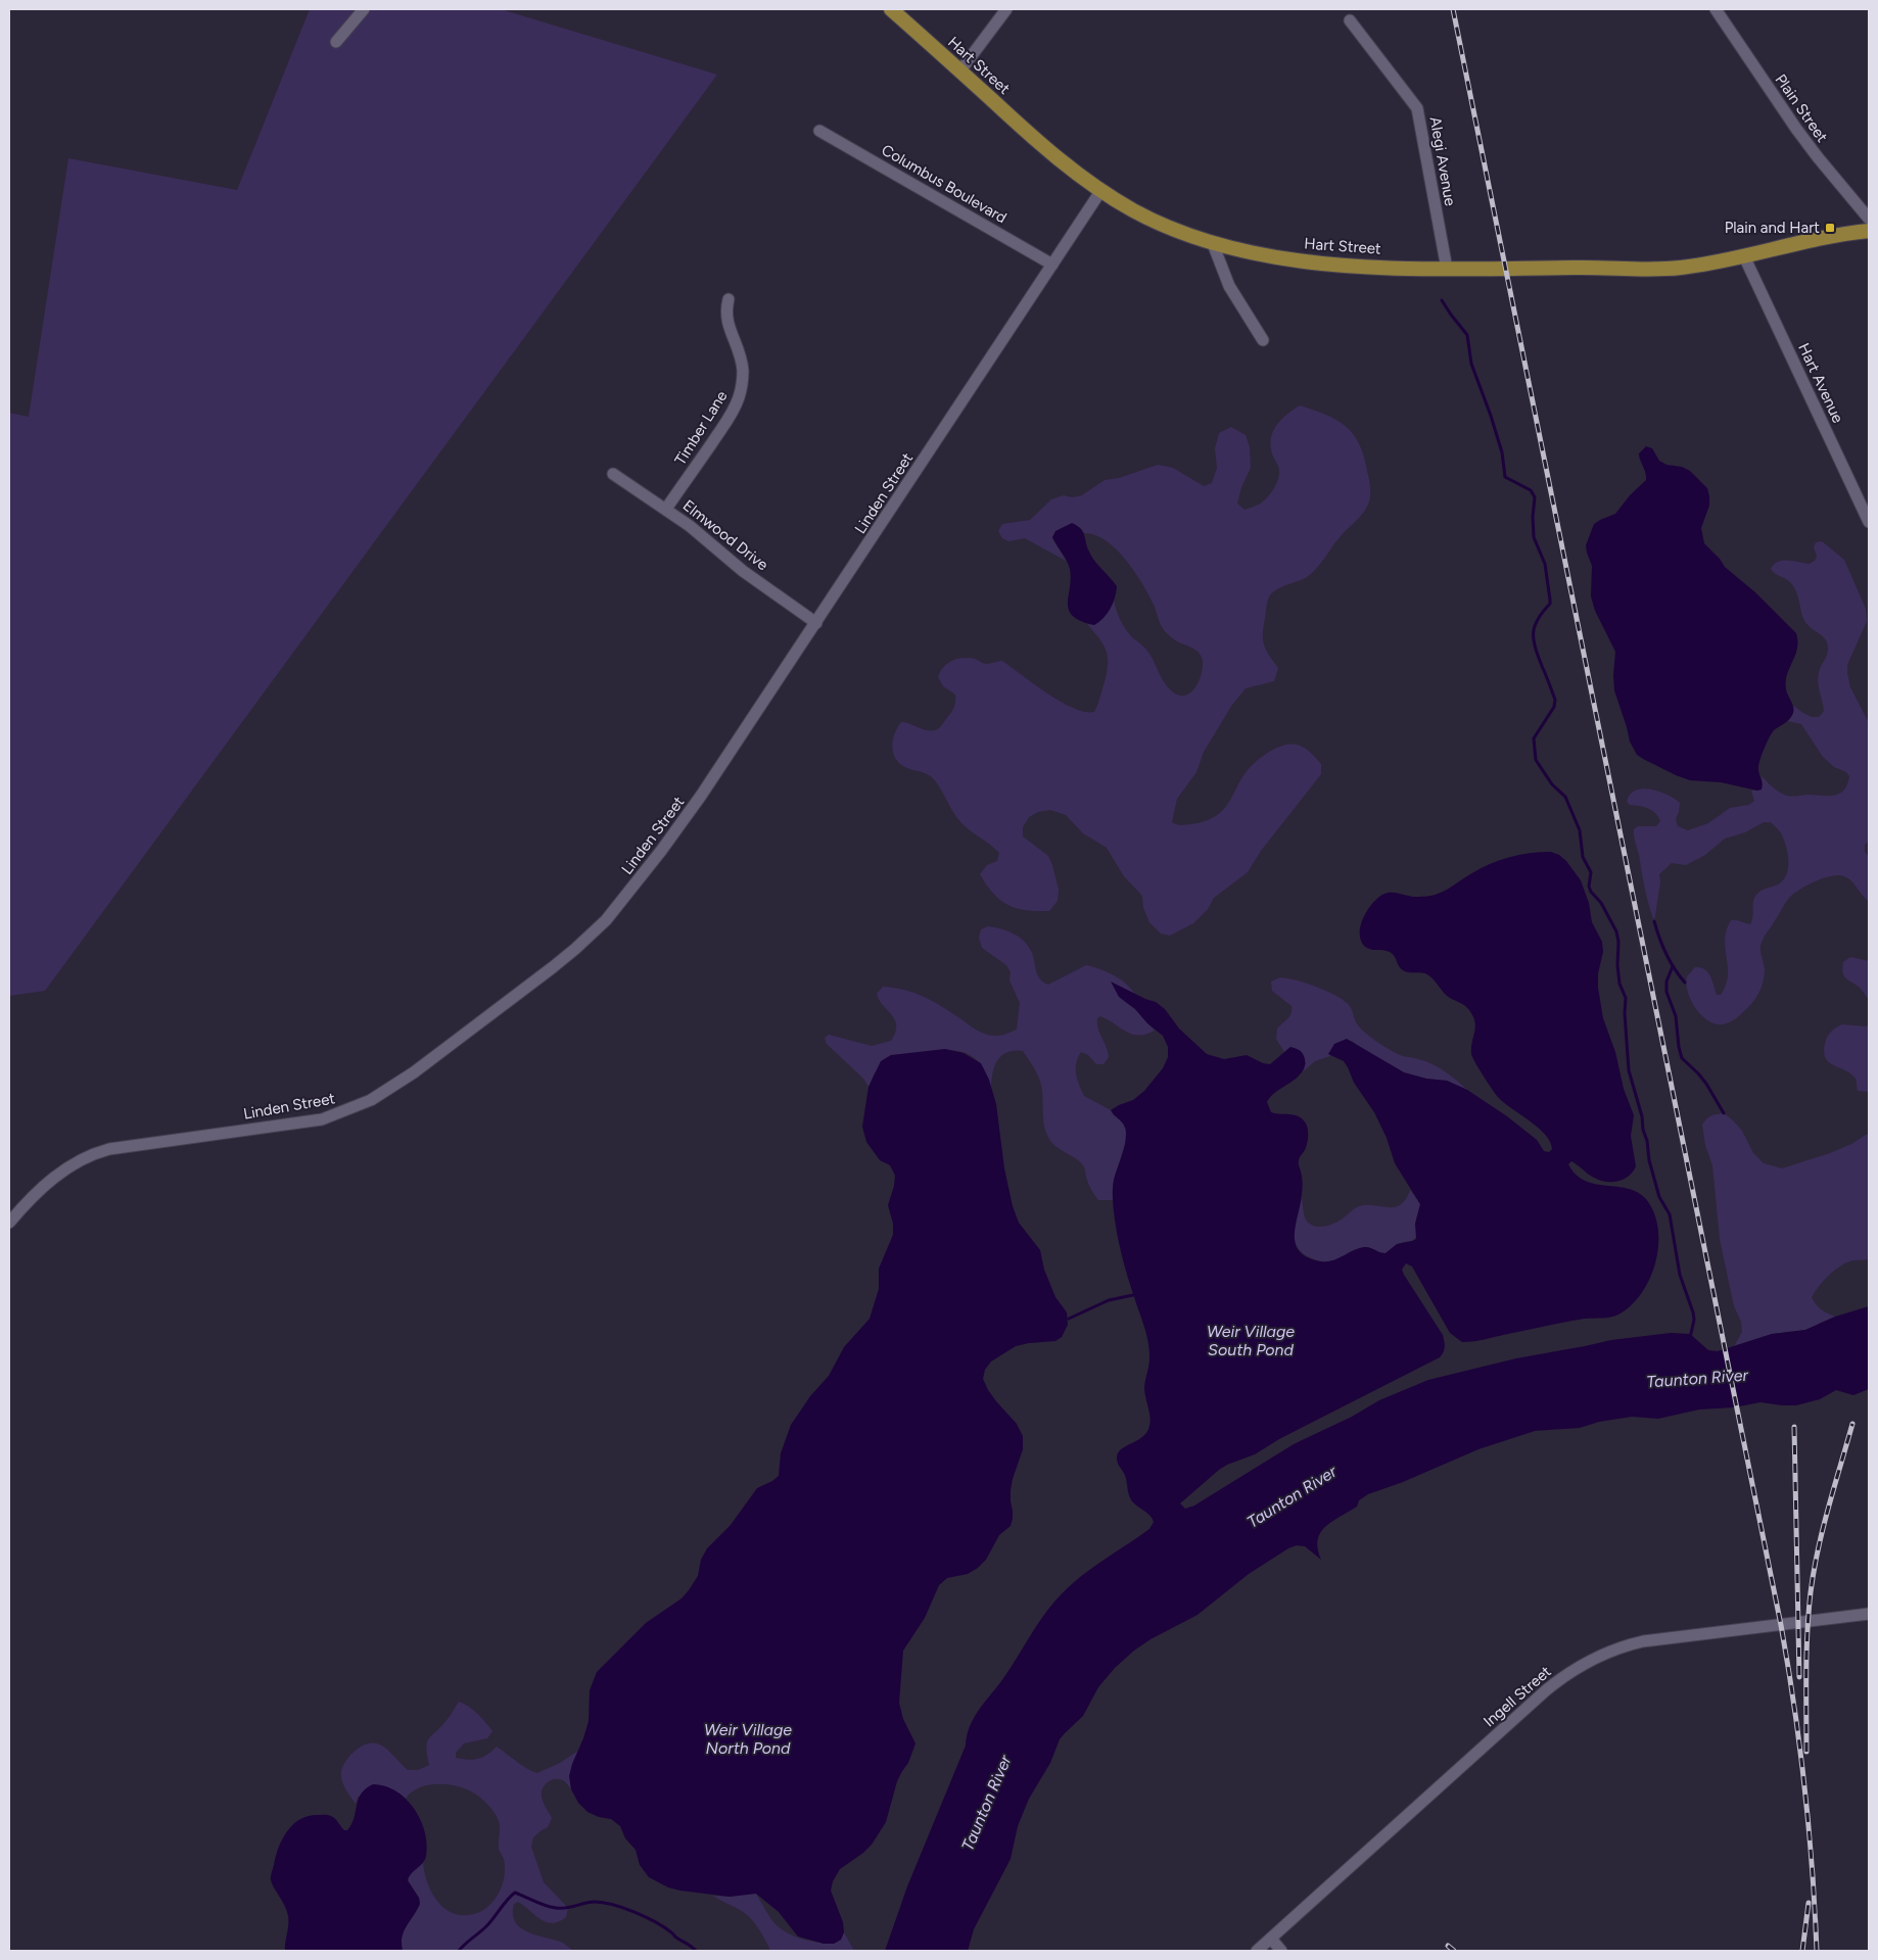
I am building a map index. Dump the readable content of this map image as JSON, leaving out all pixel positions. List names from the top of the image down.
{
  "streets": {
    "main road": ["Hart Street"],
    "street": [
      "Plain Street",
      "Alegi Avenue",
      "Columbus Boulevard",
      "Hart Avenue",
      "Timber Lane",
      "Linden Street",
      "Elmwood Drive",
      "Ingell Street"
    ]
  },
  "crossings": [
    ["Hart Street", "Alegi Avenue"],
    ["Hart Street", "Hart Avenue"],
    ["Hart Street", "Linden Street"],
    ["Columbus Boulevard", "Linden Street"],
    ["Timber Lane", "Elmwood Drive"],
    ["Linden Street", "Elmwood Drive"]
  ],
  "water": ["Weir Village South Pond", "Taunton River", "Weir Village North Pond"],
  "places": {
    "transit": ["Plain and Hart"]
  }
}
